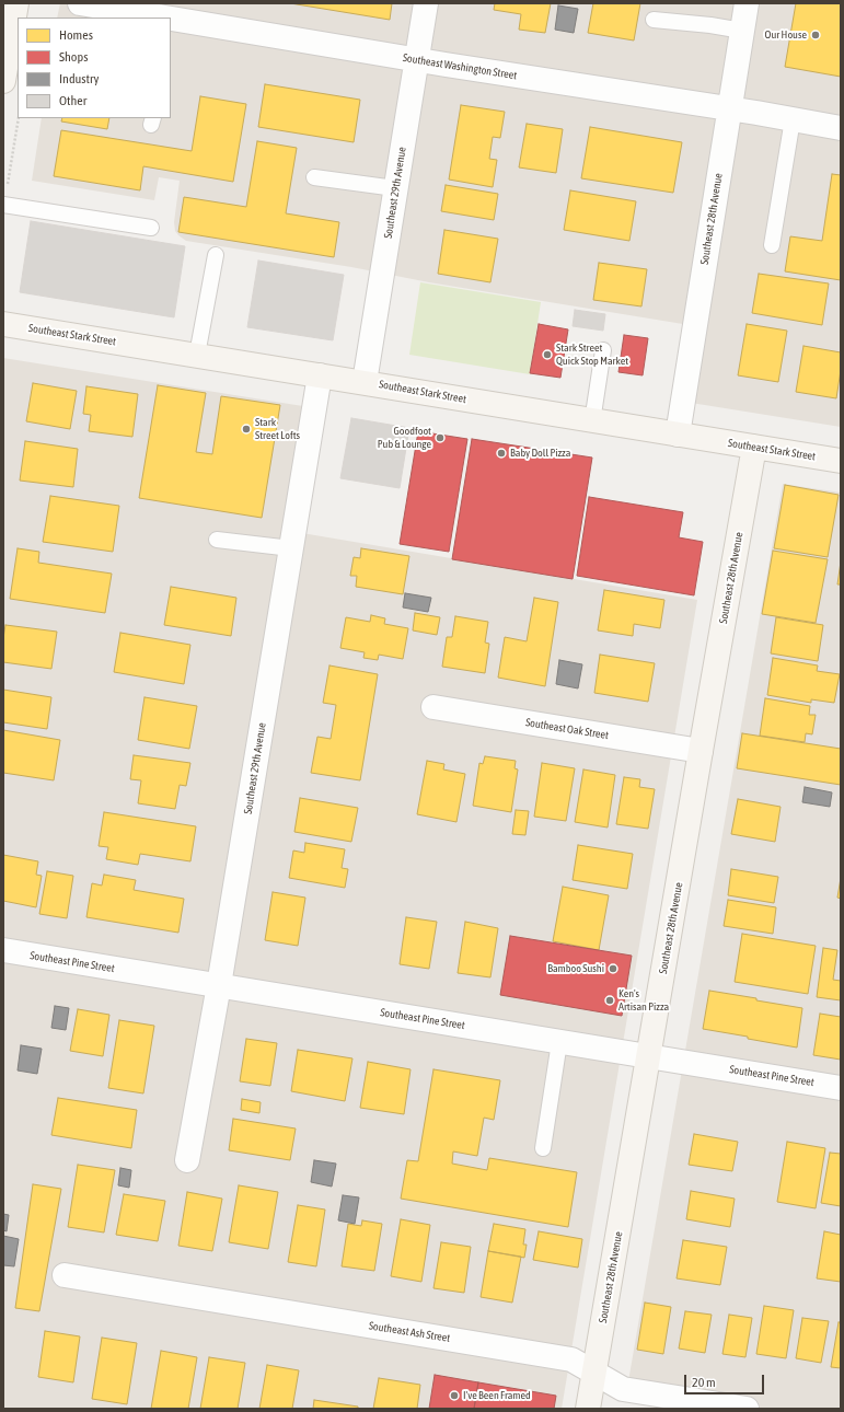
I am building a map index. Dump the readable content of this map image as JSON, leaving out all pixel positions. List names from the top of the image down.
{
  "streets": {
    "street": [
      "Southeast Washington Street",
      "Southeast 29th Avenue",
      "Southeast 28th Avenue",
      "Southeast Stark Street",
      "Southeast Oak Street",
      "Southeast Pine Street",
      "Southeast Ash Street"
    ]
  },
  "crossings": [
    ["Southeast Washington Street", "Southeast 29th Avenue"],
    ["Southeast Washington Street", "Southeast 28th Avenue"],
    ["Southeast 29th Avenue", "Southeast Stark Street"],
    ["Southeast 29th Avenue", "Southeast Pine Street"],
    ["Southeast 28th Avenue", "Southeast Stark Street"],
    ["Southeast 28th Avenue", "Southeast Oak Street"],
    ["Southeast 28th Avenue", "Southeast Pine Street"],
    ["Southeast 28th Avenue", "Southeast Ash Street"]
  ],
  "places": [
    "Our House",
    "Stark Street Quick Stop Market",
    "Stark Street Lofts",
    "Goodfoot Pub & Lounge",
    "Baby Doll Pizza",
    "Bamboo Sushi",
    "Ken's Artisan Pizza",
    "I've Been Framed"
  ],
  "legend": [
    "Homes",
    "Shops",
    "Industry",
    "Other"
  ],
  "scale_bar": "20 m"
}
